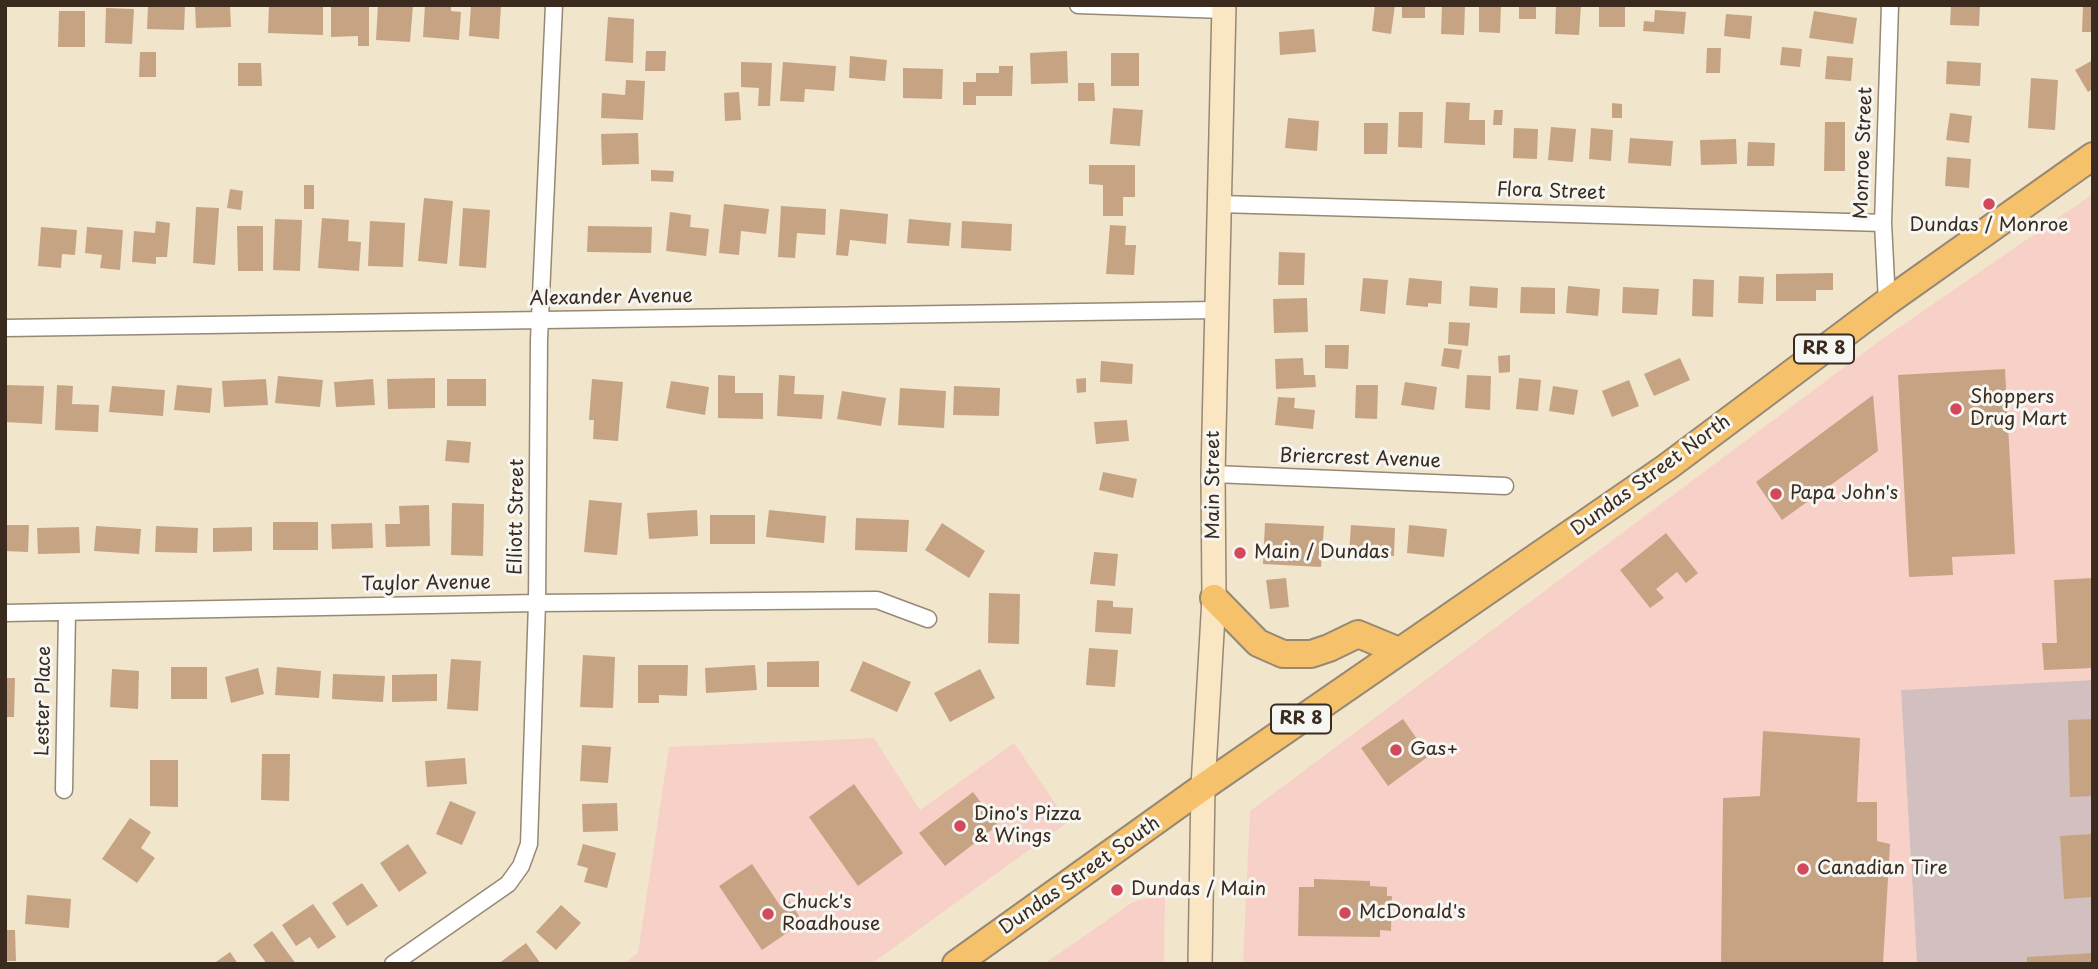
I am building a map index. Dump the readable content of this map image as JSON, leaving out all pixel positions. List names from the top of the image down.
{
  "streets": {
    "main road": [
      "RR 8",
      "Dundas Street North",
      "Main Street",
      "Dundas Street South"
    ],
    "street": [
      "Monroe Street",
      "Flora Street",
      "Alexander Avenue",
      "Briercrest Avenue",
      "Elliott Street",
      "Taylor Avenue",
      "Lester Place"
    ]
  },
  "crossings": [
    ["Monroe Street", "Flora Street"],
    ["Monroe Street", "Dundas Street North"],
    ["Flora Street", "Main Street"],
    ["Alexander Avenue", "Main Street"],
    ["Alexander Avenue", "Elliott Street"],
    ["Briercrest Avenue", "Main Street"],
    ["Dundas Street North", "Main Street"],
    ["Dundas Street North", "Dundas Street South"],
    ["Main Street", "Dundas Street South"],
    ["Elliott Street", "Taylor Avenue"],
    ["Taylor Avenue", "Lester Place"]
  ],
  "places": [
    "Dundas / Monroe",
    "Shoppers Drug Mart",
    "Papa John's",
    "Main / Dundas",
    "Gas+",
    "Dino's Pizza & Wings",
    "Canadian Tire",
    "Dundas / Main",
    "McDonald's",
    "Chuck's Roadhouse"
  ]
}
